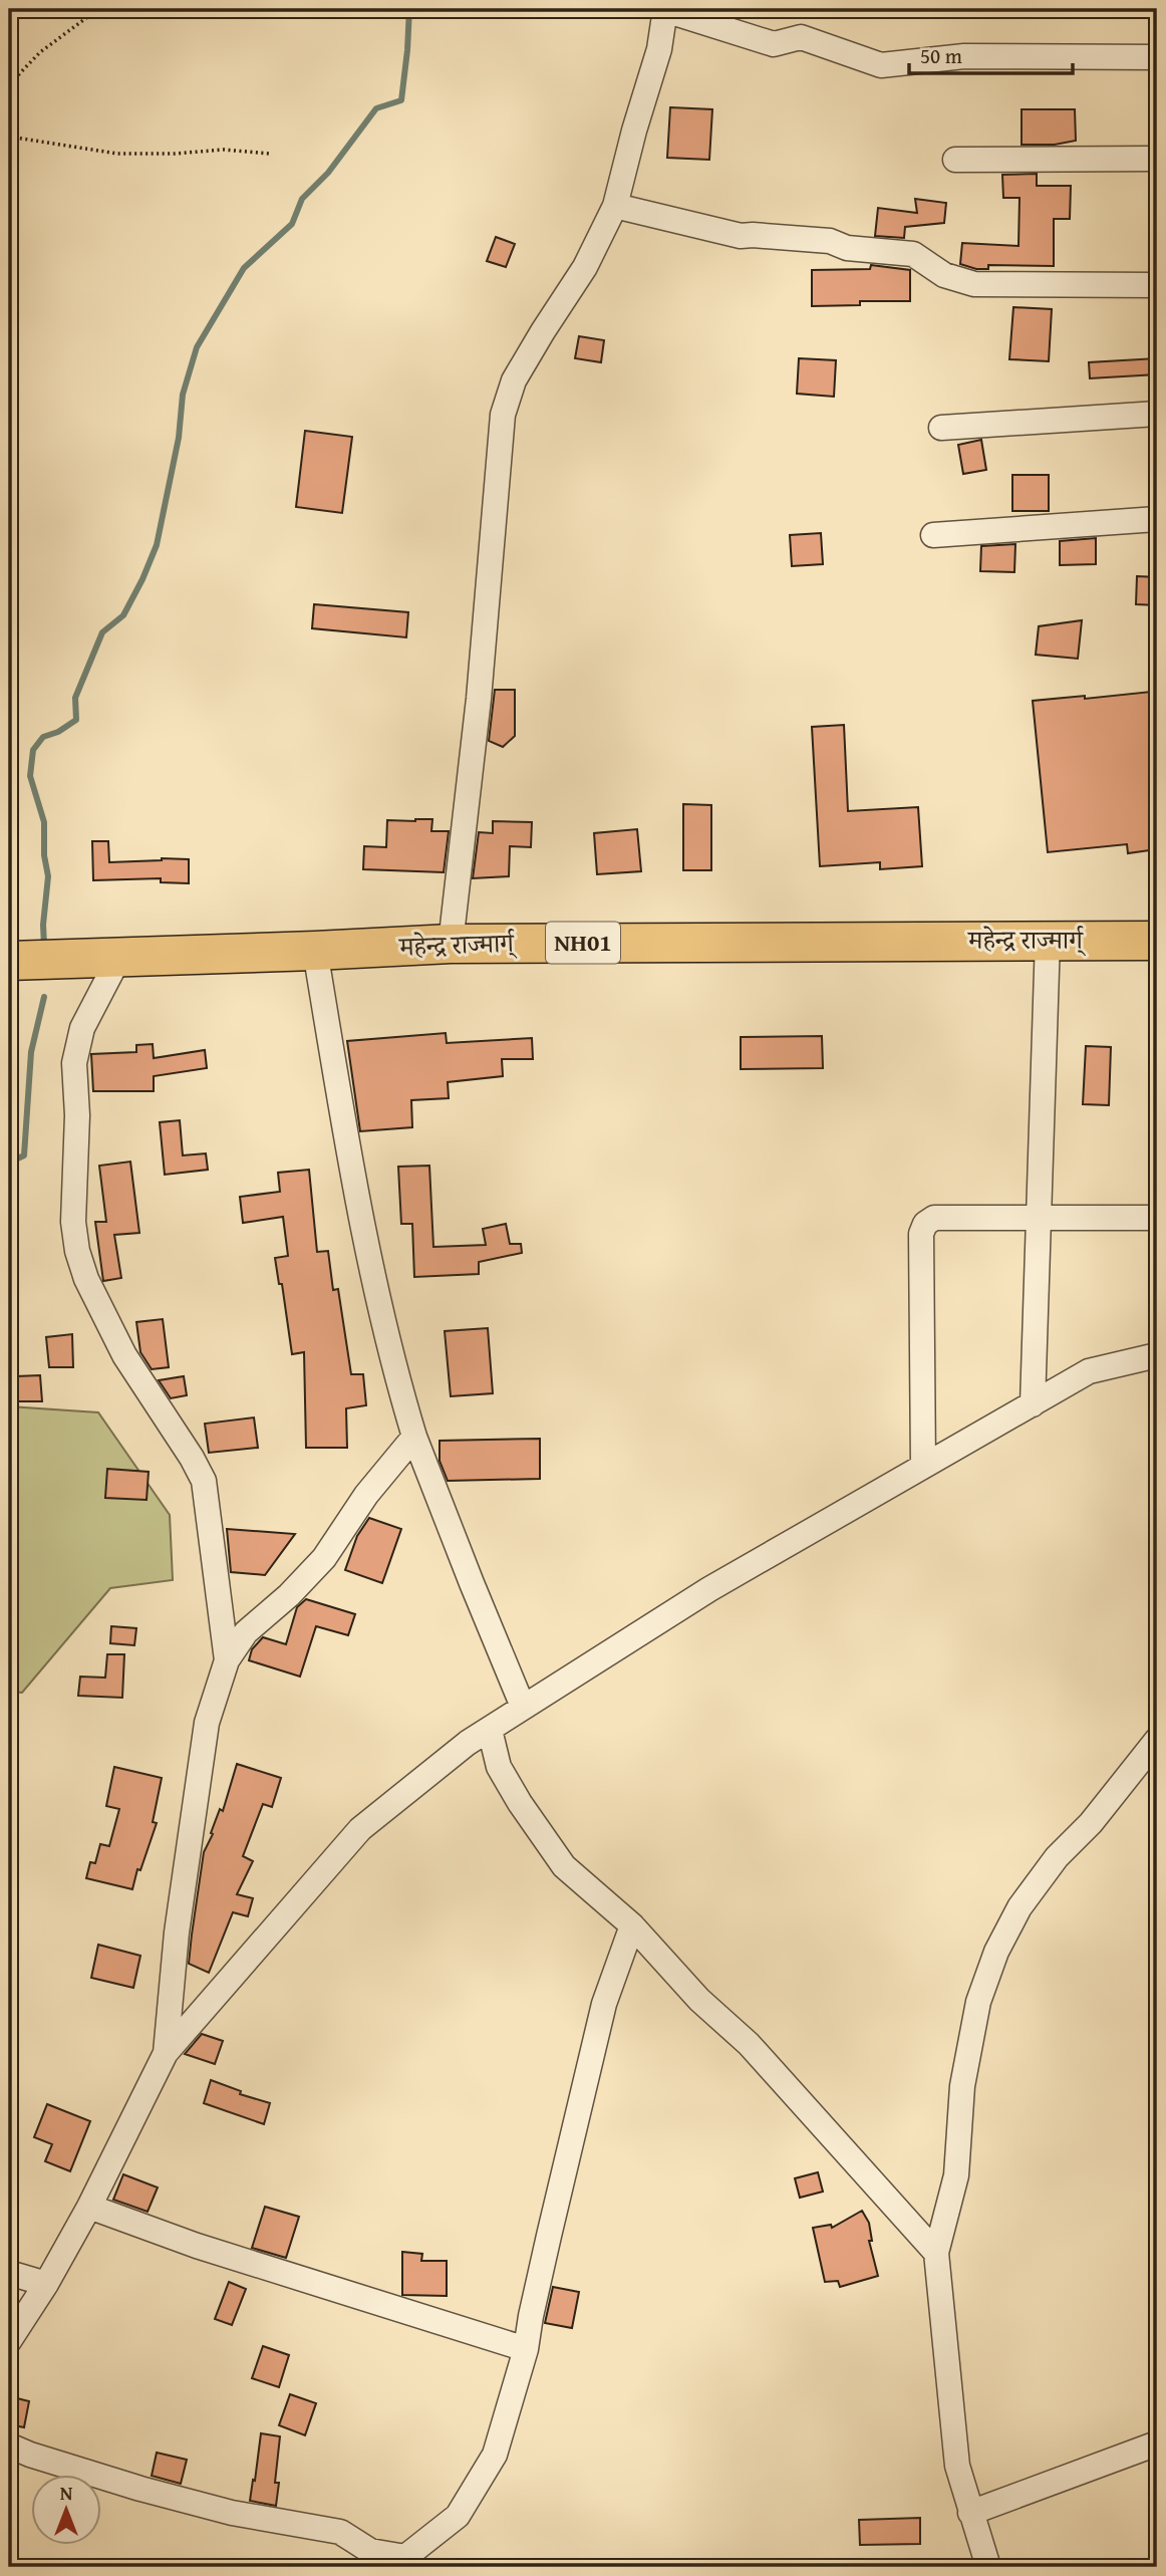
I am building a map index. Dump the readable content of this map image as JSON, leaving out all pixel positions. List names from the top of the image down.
{
  "streets": {
    "highway": ["महेन्द्र राज्मार्ग्", "NH01"]
  },
  "scale_bar": "50 m",
  "north": "top"
}
